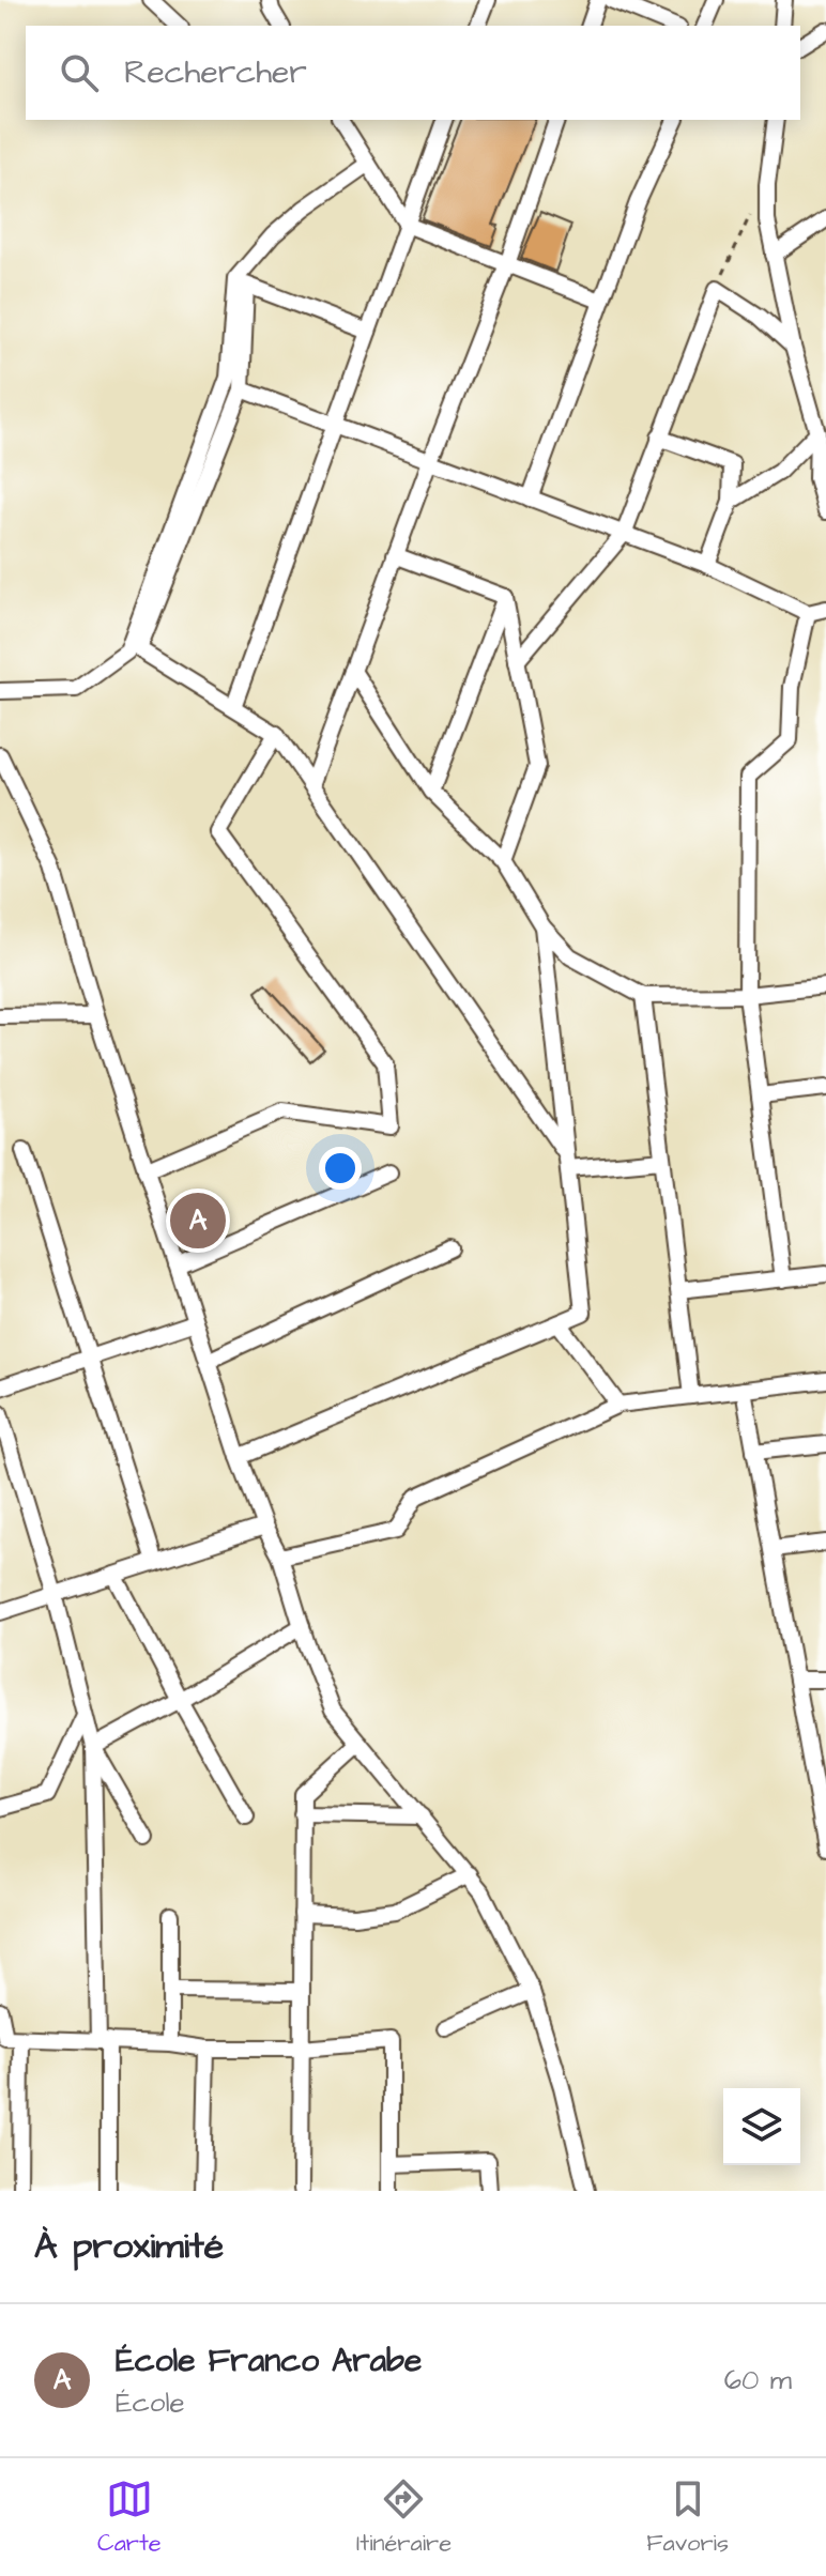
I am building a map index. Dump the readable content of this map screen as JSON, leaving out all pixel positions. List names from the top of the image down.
{
  "page": {
    "search": "Rechercher",
    "pins": "A",
    "heading": "À proximité",
    "list": [
      {
        "mark": "A",
        "name": "École Franco Arabe",
        "note": "École",
        "value": "60 m"
      }
    ],
    "nav": ["Carte", "Itinéraire", "Favoris"]
  }
}
